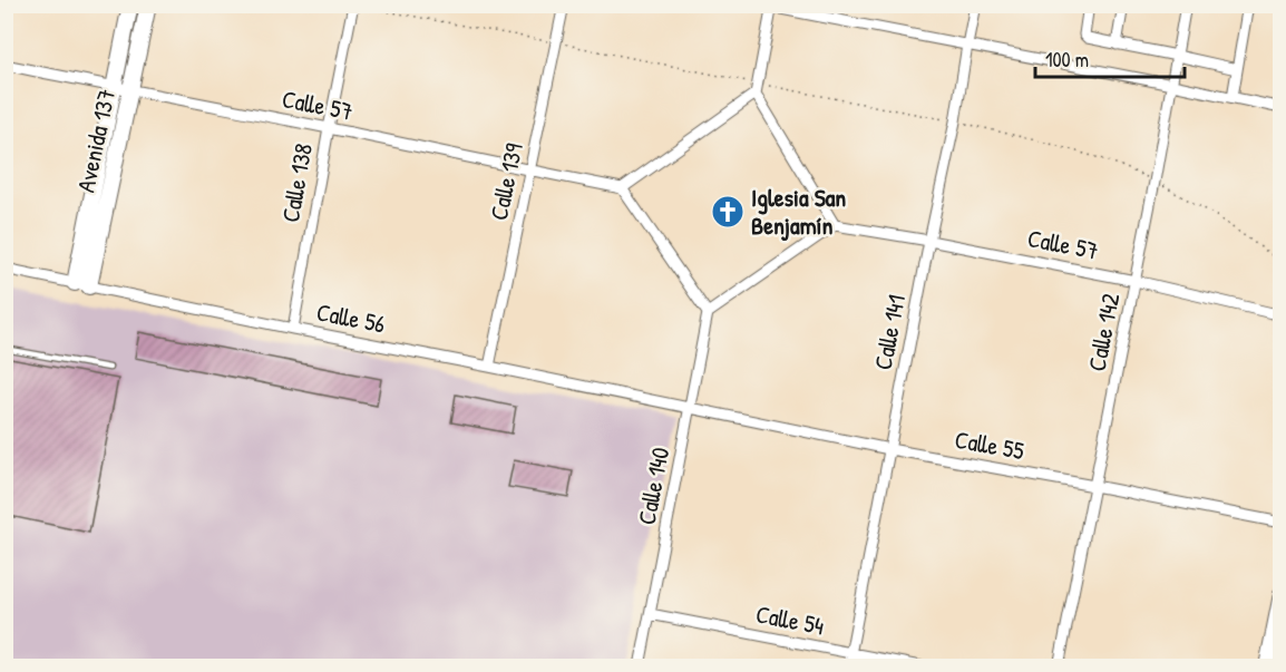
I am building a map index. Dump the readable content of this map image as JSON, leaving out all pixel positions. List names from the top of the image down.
{
  "streets": {
    "main road": ["Avenida 137"],
    "street": [
      "Calle 57",
      "Calle 139",
      "Calle 138",
      "Calle 56",
      "Calle 141",
      "Calle 142",
      "Calle 55",
      "Calle 140",
      "Calle 54"
    ]
  },
  "crossings": [
    ["Calle 57", "Avenida 137"],
    ["Calle 57", "Calle 139"],
    ["Calle 57", "Calle 138"],
    ["Calle 57", "Calle 141"],
    ["Calle 57", "Calle 142"],
    ["Avenida 137", "Calle 56"],
    ["Calle 139", "Calle 56"],
    ["Calle 138", "Calle 56"],
    ["Calle 56", "Calle 55"],
    ["Calle 56", "Calle 140"],
    ["Calle 141", "Calle 55"],
    ["Calle 141", "Calle 54"],
    ["Calle 142", "Calle 55"],
    ["Calle 55", "Calle 140"],
    ["Calle 140", "Calle 54"]
  ],
  "places": {
    "church": ["Iglesia San Benjamín"]
  },
  "scale_bar": "100 m"
}
